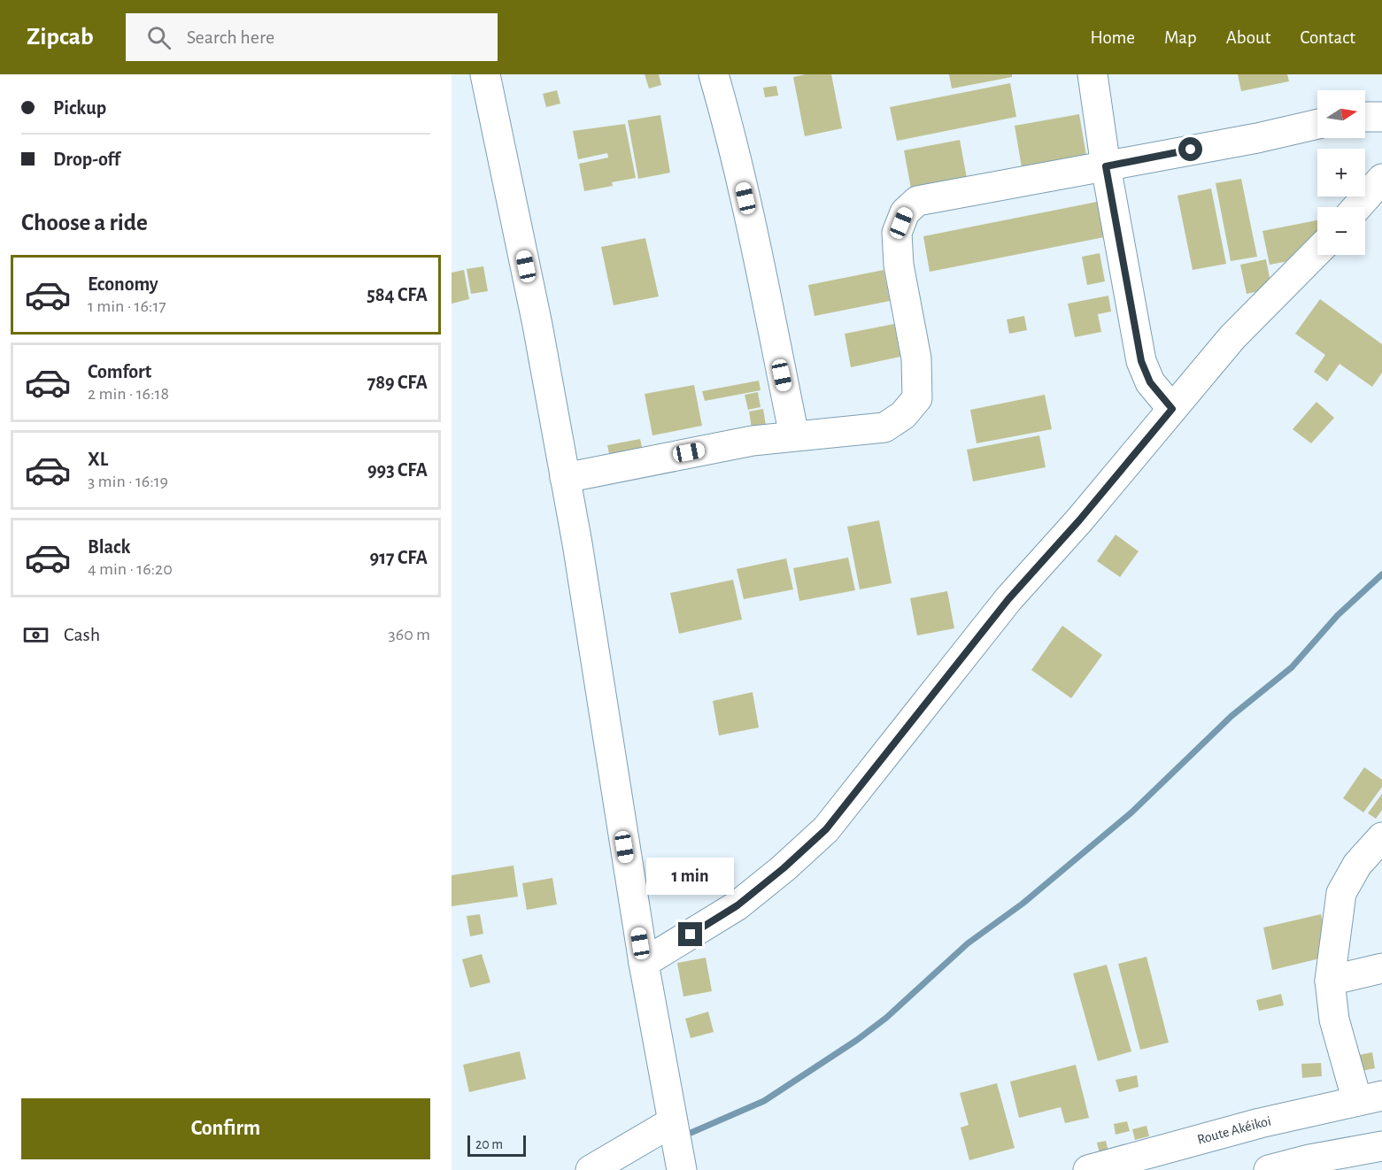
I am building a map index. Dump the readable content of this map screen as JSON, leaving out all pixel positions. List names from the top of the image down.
{
  "streets": {
    "street": ["Route Akéikoi"]
  },
  "scale_bar": "20 m",
  "north": "right",
  "page": {
    "header": "Zipcab",
    "search": "Search here",
    "nav": [
      "Home",
      "Map",
      "About",
      "Contact"
    ],
    "banner": ["Pickup", "Drop-off"],
    "map_buttons": ["+", "−"],
    "heading": "Choose a ride",
    "list": [
      {
        "name": "Economy",
        "note": "1 min · 16:17",
        "value": "584 CFA"
      },
      {
        "name": "Comfort",
        "note": "2 min · 16:18",
        "value": "789 CFA"
      },
      {
        "name": "XL",
        "note": "3 min · 16:19",
        "value": "993 CFA"
      },
      {
        "name": "Black",
        "note": "4 min · 16:20",
        "value": "917 CFA"
      }
    ],
    "pay": ["Cash", "360 m"],
    "bubble": "1 min",
    "buttons": "Confirm",
    "scale": "20 m"
  }
}
